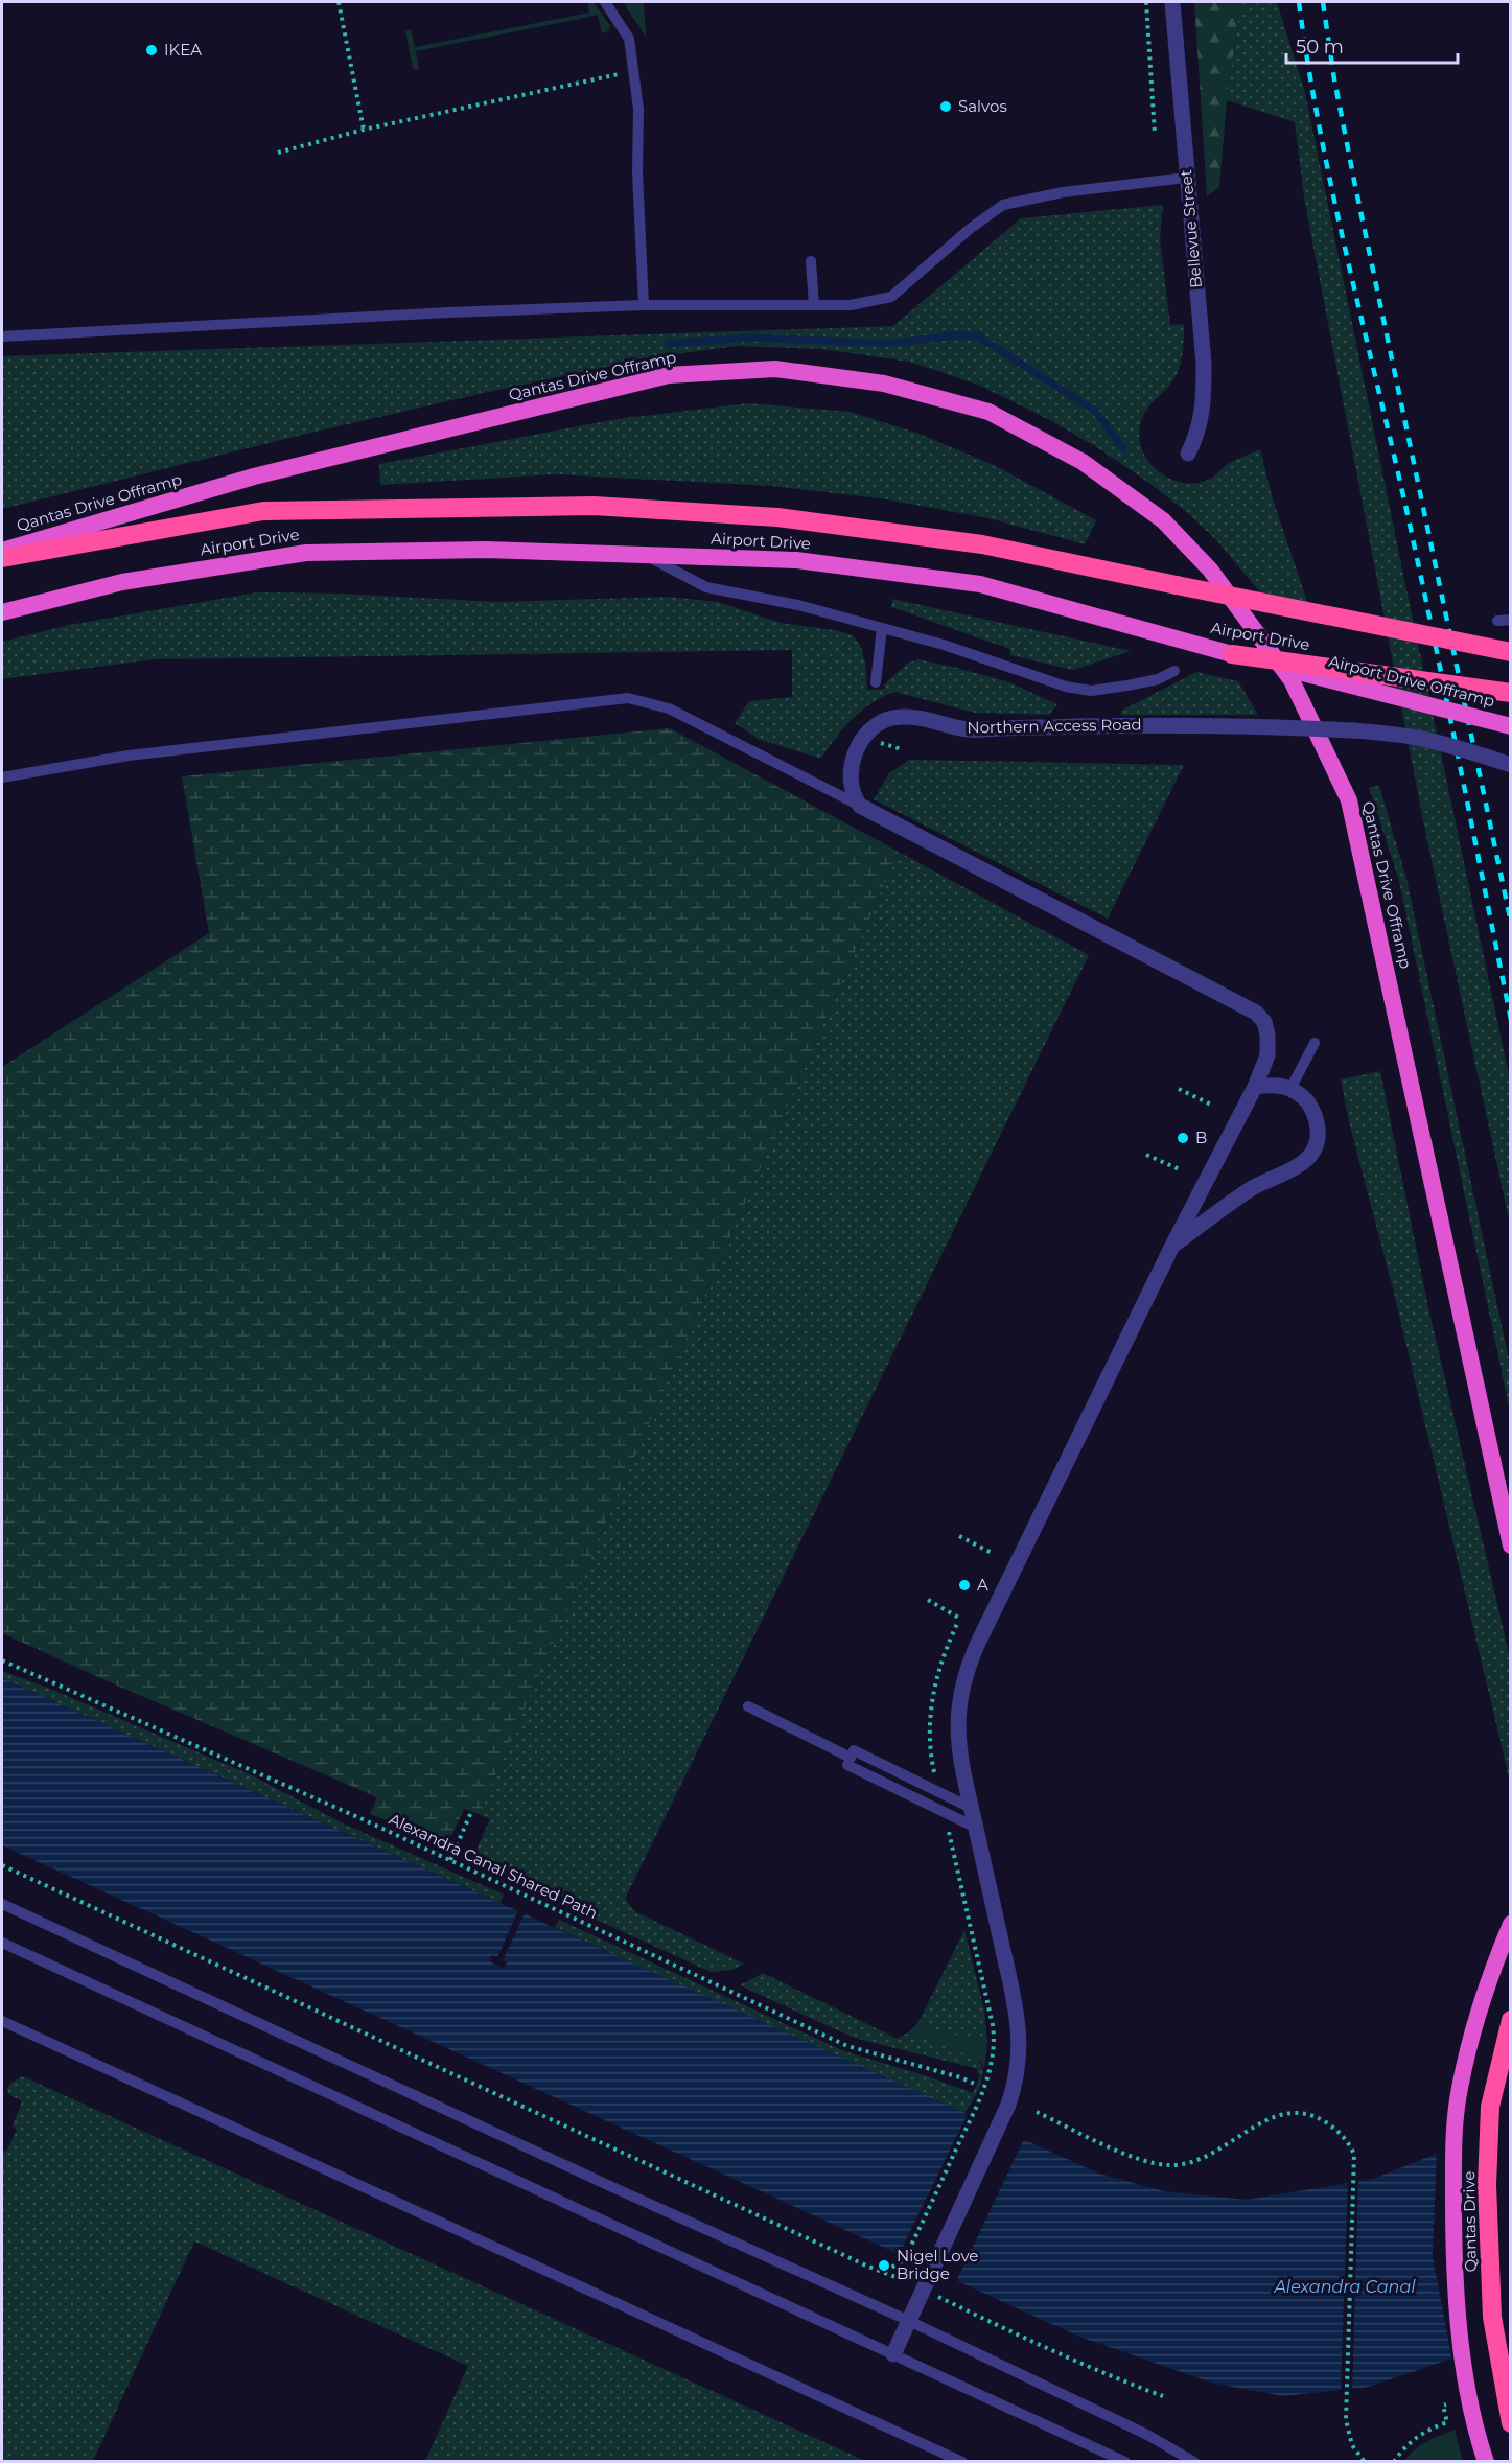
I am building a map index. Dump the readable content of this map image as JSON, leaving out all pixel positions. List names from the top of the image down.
{
  "streets": {
    "highway": [
      "Qantas Drive Offramp",
      "Airport Drive",
      "Airport Drive Offramp",
      "Qantas Drive"
    ],
    "street": ["Bellevue Street", "Northern Access Road"],
    "path": ["Alexandra Canal Shared Path"]
  },
  "crossings": [
    ["Airport Drive", "Airport Drive Offramp"]
  ],
  "water": ["Alexandra Canal"],
  "places": [
    "IKEA",
    "Salvos",
    "B",
    "A",
    "Nigel Love Bridge"
  ],
  "scale_bar": "50 m"
}
